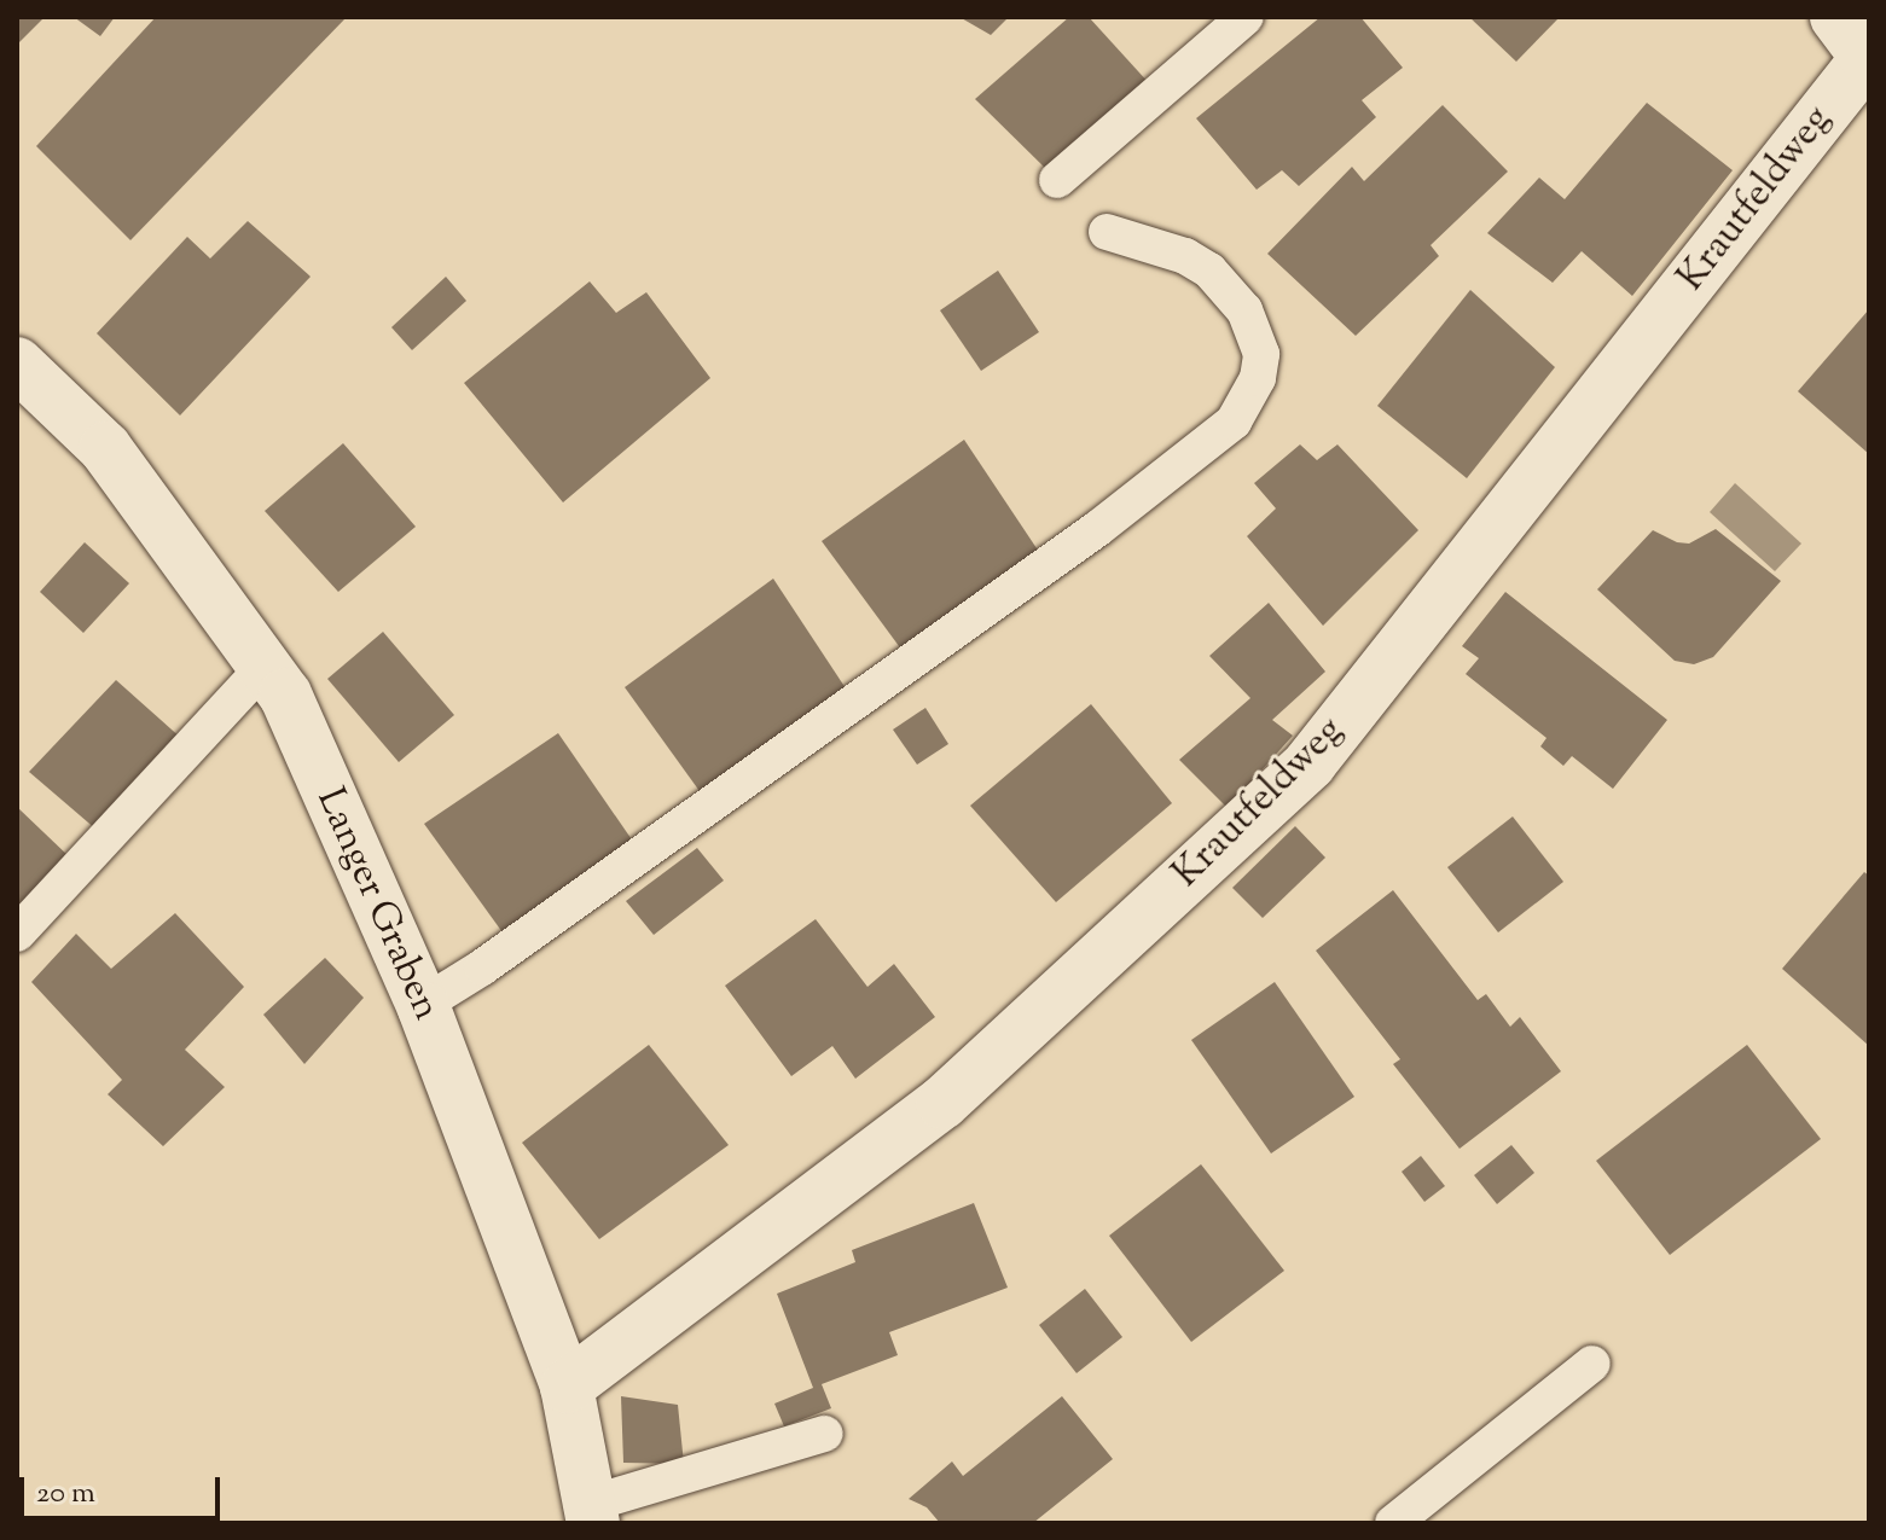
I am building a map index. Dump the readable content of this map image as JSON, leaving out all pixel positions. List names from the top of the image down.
{
  "streets": {
    "street": ["Krautfeldweg", "Langer Graben"]
  },
  "crossings": [
    ["Krautfeldweg", "Langer Graben"]
  ],
  "scale_bar": "20 m"
}
